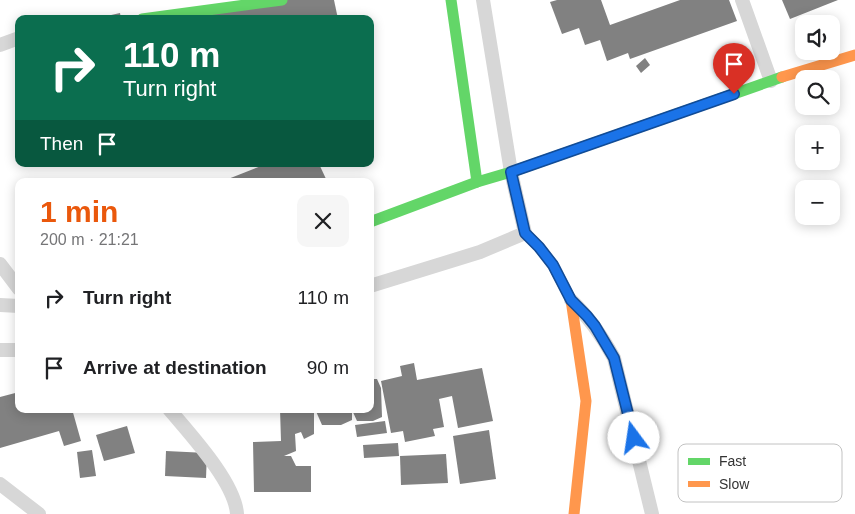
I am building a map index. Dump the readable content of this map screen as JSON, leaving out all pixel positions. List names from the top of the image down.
{
  "legend": ["Fast", "Slow"],
  "page": {
    "map_buttons": ["+", "−"],
    "turn": ["110 m", "Turn right"],
    "then": "Then",
    "heading": ["1 min", "200 m · 21:21"],
    "list": [
      {
        "name": "Turn right",
        "value": "110 m"
      },
      {
        "name": "Arrive at destination",
        "value": "90 m"
      }
    ]
  }
}
